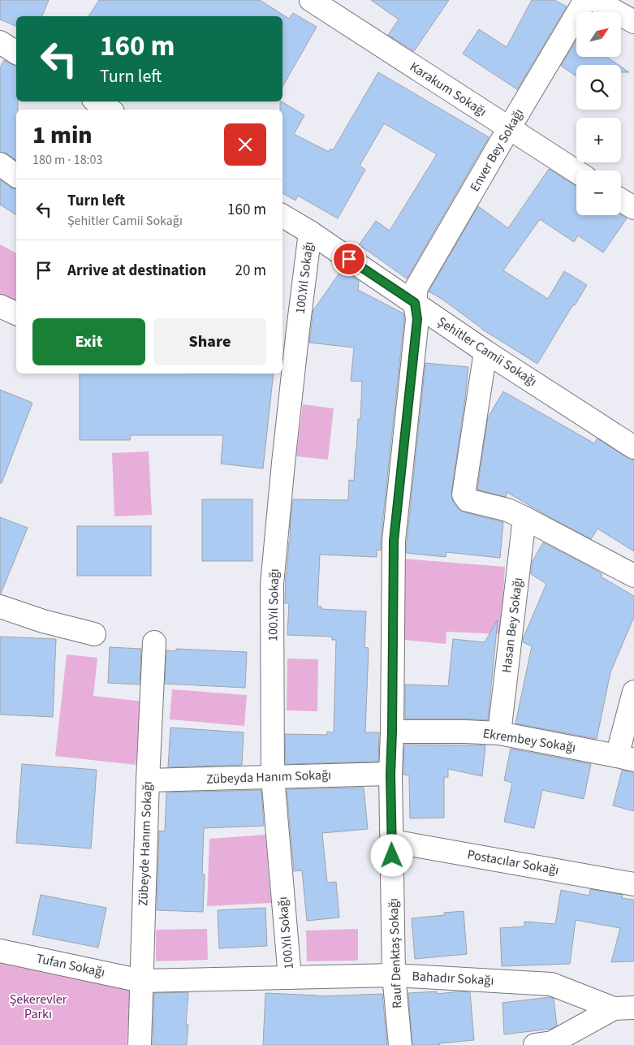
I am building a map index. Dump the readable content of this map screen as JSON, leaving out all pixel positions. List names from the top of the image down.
{
  "streets": {
    "street": [
      "Karakum Sokağı",
      "Enver Bey Sokağı",
      "100.Yıl Sokağı",
      "Şehitler Camii Sokağı",
      "Hasan Bey Sokağı",
      "Ekrembey Sokağı",
      "Zübeyda Hanım Sokağı",
      "Zübeyde Hanım Sokağı",
      "Postacılar Sokağı",
      "Rauf Denktaş Sokağı",
      "Tufan Sokağı",
      "Bahadır Sokağı"
    ]
  },
  "crossings": [
    ["Karakum Sokağı", "Enver Bey Sokağı"],
    ["Enver Bey Sokağı", "Şehitler Camii Sokağı"],
    ["Enver Bey Sokağı", "Rauf Denktaş Sokağı"],
    ["100.Yıl Sokağı", "Şehitler Camii Sokağı"],
    ["100.Yıl Sokağı", "Zübeyda Hanım Sokağı"],
    ["100.Yıl Sokağı", "Bahadır Sokağı"],
    ["Şehitler Camii Sokağı", "Rauf Denktaş Sokağı"],
    ["Hasan Bey Sokağı", "Ekrembey Sokağı"],
    ["Ekrembey Sokağı", "Rauf Denktaş Sokağı"],
    ["Zübeyda Hanım Sokağı", "Zübeyde Hanım Sokağı"],
    ["Zübeyda Hanım Sokağı", "Rauf Denktaş Sokağı"],
    ["Zübeyde Hanım Sokağı", "Tufan Sokağı"],
    ["Zübeyde Hanım Sokağı", "Bahadır Sokağı"],
    ["Postacılar Sokağı", "Rauf Denktaş Sokağı"],
    ["Rauf Denktaş Sokağı", "Bahadır Sokağı"],
    ["Tufan Sokağı", "Bahadır Sokağı"]
  ],
  "parks": ["Şekerevler Parkı"],
  "north": "top right",
  "page": {
    "map_buttons": ["+", "−"],
    "turn": ["160 m", "Turn left"],
    "heading": ["1 min", "180 m · 18:03"],
    "list": [
      {
        "name": "Turn left",
        "note": "Şehitler Camii Sokağı",
        "value": "160 m"
      },
      {
        "name": "Arrive at destination",
        "value": "20 m"
      }
    ],
    "buttons": ["Exit", "Share"]
  }
}
